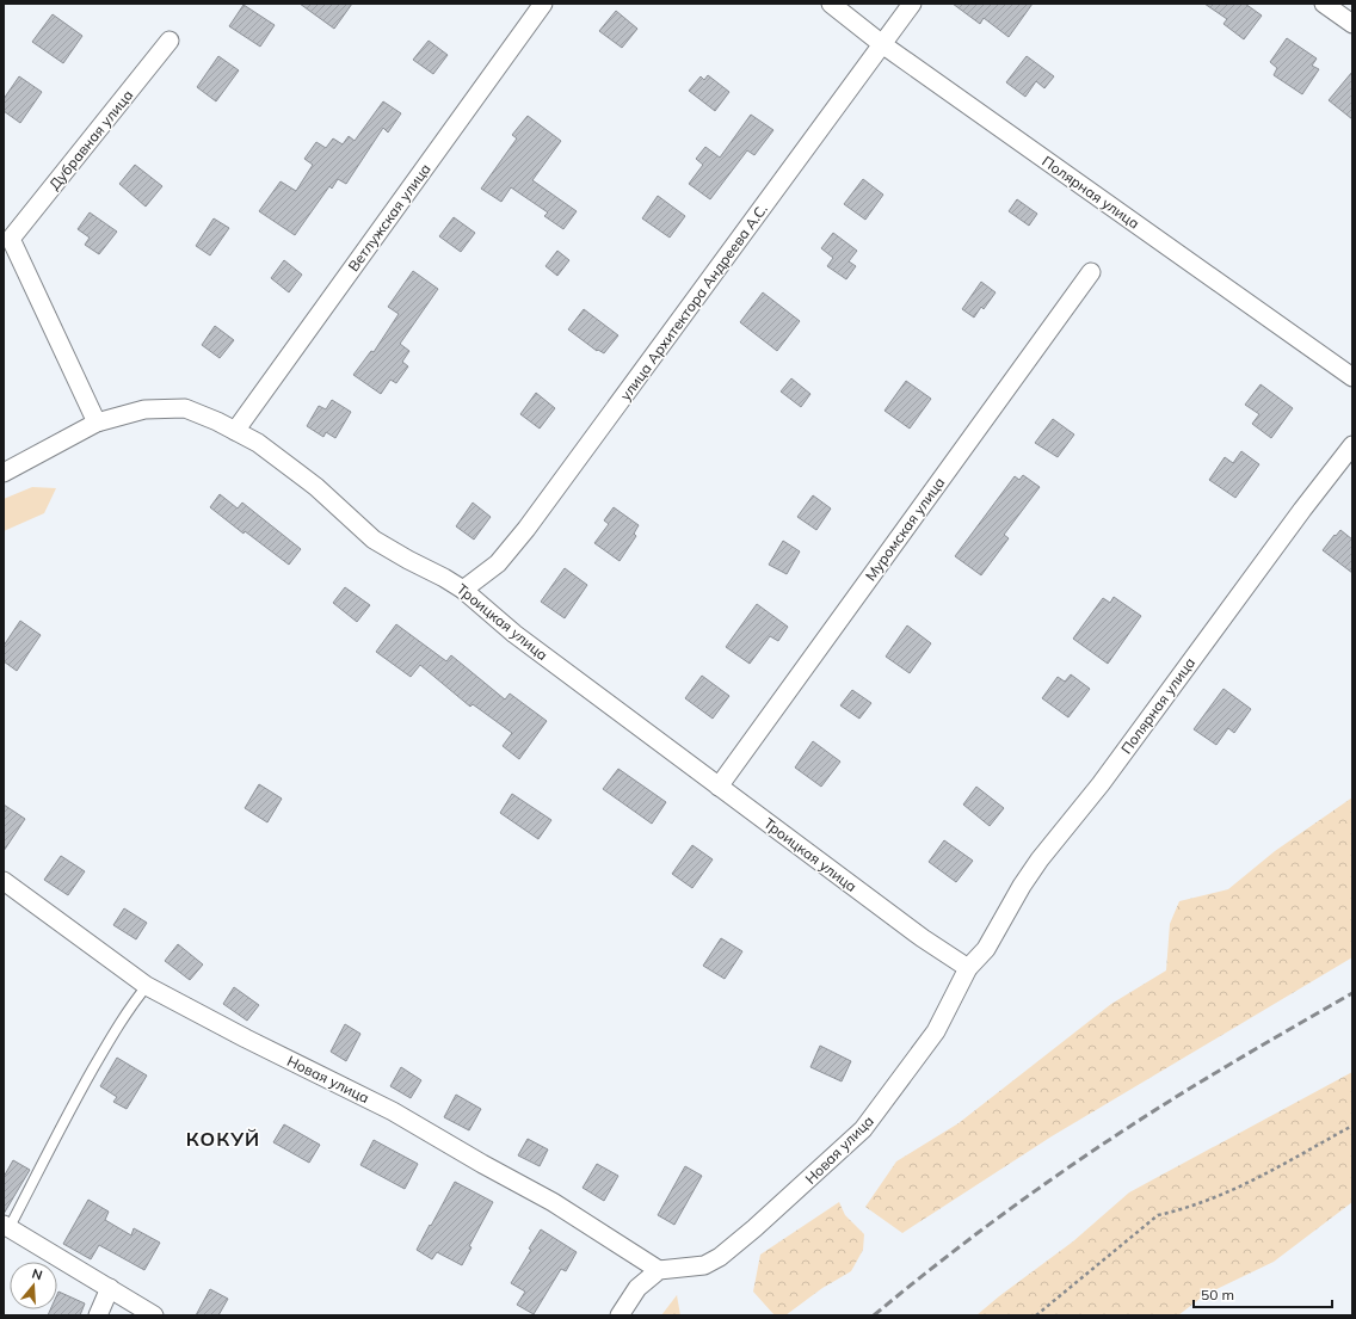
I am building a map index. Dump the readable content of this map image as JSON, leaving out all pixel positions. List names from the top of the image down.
{
  "streets": {
    "street": [
      "Дубравная улица",
      "Полярная улица",
      "Ветлужская улица",
      "улица Архитектора Андреева А.С.",
      "Муромская улица",
      "Троицкая улица",
      "Новая улица"
    ]
  },
  "crossings": [
    ["Дубравная улица", "Троицкая улица"],
    ["Полярная улица", "улица Архитектора Андреева А.С."],
    ["Полярная улица", "Троицкая улица"],
    ["Полярная улица", "Новая улица"],
    ["Ветлужская улица", "Троицкая улица"],
    ["улица Архитектора Андреева А.С.", "Троицкая улица"],
    ["Муромская улица", "Троицкая улица"],
    ["Троицкая улица", "Новая улица"]
  ],
  "districts": ["КОКУЙ"],
  "scale_bar": "50 m",
  "north": "top"
}
